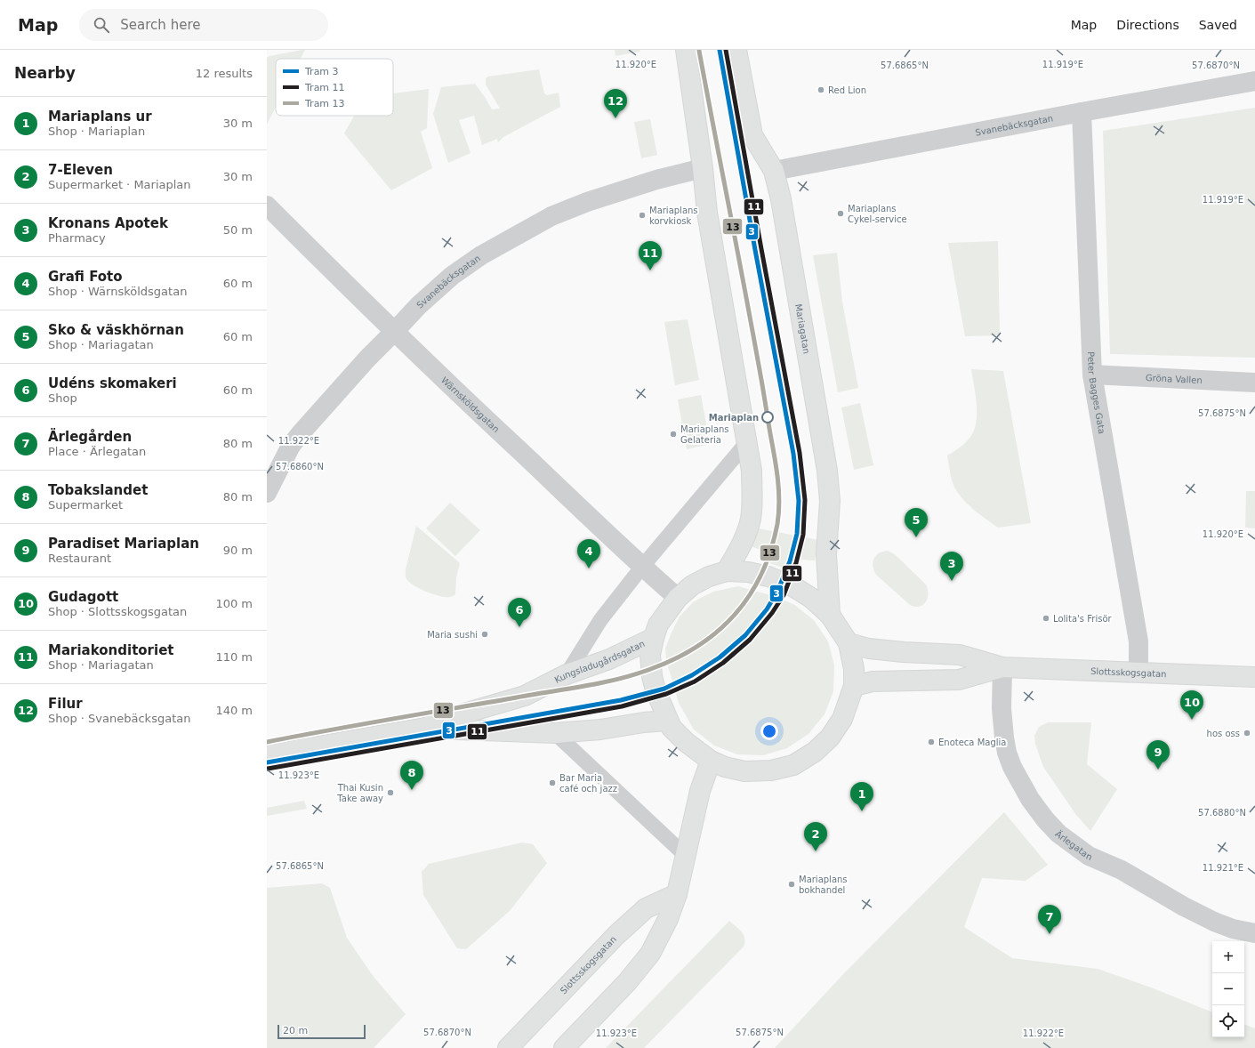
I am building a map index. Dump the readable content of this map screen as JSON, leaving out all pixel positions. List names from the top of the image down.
{
  "streets": {
    "street": [
      "Svanebäcksgatan",
      "Mariagatan",
      "Gröna Vallen",
      "Peter Bagges Gata",
      "Wärnsköldsgatan",
      "Kungsladugårdsgatan",
      "Slottsskogsgatan",
      "Ärlegatan"
    ]
  },
  "crossings": [
    ["Svanebäcksgatan", "Mariagatan"],
    ["Svanebäcksgatan", "Peter Bagges Gata"],
    ["Svanebäcksgatan", "Wärnsköldsgatan"],
    ["Gröna Vallen", "Peter Bagges Gata"],
    ["Peter Bagges Gata", "Slottsskogsgatan"],
    ["Slottsskogsgatan", "Ärlegatan"]
  ],
  "places": [
    "Red Lion",
    "Mariaplans Cykel-service",
    "Mariaplans korvkiosk",
    "Mariaplan",
    "Mariaplans Gelateria",
    "Lolita's Frisör",
    "Maria sushi",
    "hos oss",
    "Enoteca Maglia",
    "Bar Maria café och jazz",
    "Thai Kusin Take away",
    "Mariaplans bokhandel"
  ],
  "lines": ["tram line 3", "tram line 11", "tram line 13"],
  "legend": ["Tram 3", "Tram 11", "Tram 13"],
  "scale_bar": "20 m",
  "page": {
    "header": "Map",
    "search": "Search here",
    "nav": ["Map", "Directions", "Saved"],
    "heading": ["Nearby", "12 results"],
    "pins": [
      "12",
      "11",
      "5",
      "4",
      "3",
      "6",
      "10",
      "9",
      "8",
      "1",
      "2",
      "7"
    ],
    "list": [
      {
        "mark": "1",
        "name": "Mariaplans ur",
        "note": "Shop · Mariaplan",
        "value": "30 m"
      },
      {
        "mark": "2",
        "name": "7-Eleven",
        "note": "Supermarket · Mariaplan",
        "value": "30 m"
      },
      {
        "mark": "3",
        "name": "Kronans Apotek",
        "note": "Pharmacy",
        "value": "50 m"
      },
      {
        "mark": "4",
        "name": "Grafi Foto",
        "note": "Shop · Wärnsköldsgatan",
        "value": "60 m"
      },
      {
        "mark": "5",
        "name": "Sko & väskhörnan",
        "note": "Shop · Mariagatan",
        "value": "60 m"
      },
      {
        "mark": "6",
        "name": "Udéns skomakeri",
        "note": "Shop",
        "value": "60 m"
      },
      {
        "mark": "7",
        "name": "Ärlegården",
        "note": "Place · Ärlegatan",
        "value": "80 m"
      },
      {
        "mark": "8",
        "name": "Tobakslandet",
        "note": "Supermarket",
        "value": "80 m"
      },
      {
        "mark": "9",
        "name": "Paradiset Mariaplan",
        "note": "Restaurant",
        "value": "90 m"
      },
      {
        "mark": "10",
        "name": "Gudagott",
        "note": "Shop · Slottsskogsgatan",
        "value": "100 m"
      },
      {
        "mark": "11",
        "name": "Mariakonditoriet",
        "note": "Shop · Mariagatan",
        "value": "110 m"
      },
      {
        "mark": "12",
        "name": "Filur",
        "note": "Shop · Svanebäcksgatan",
        "value": "140 m"
      }
    ],
    "map_buttons": ["+", "−"],
    "scale": "20 m"
  },
  "coordinates": [
    "11.920°E",
    "11.919°E",
    "57.6865°N",
    "57.6870°N",
    "57.6875°N",
    "11.922°E",
    "57.6860°N",
    "11.923°E",
    "57.6880°N",
    "11.921°E"
  ]
}
